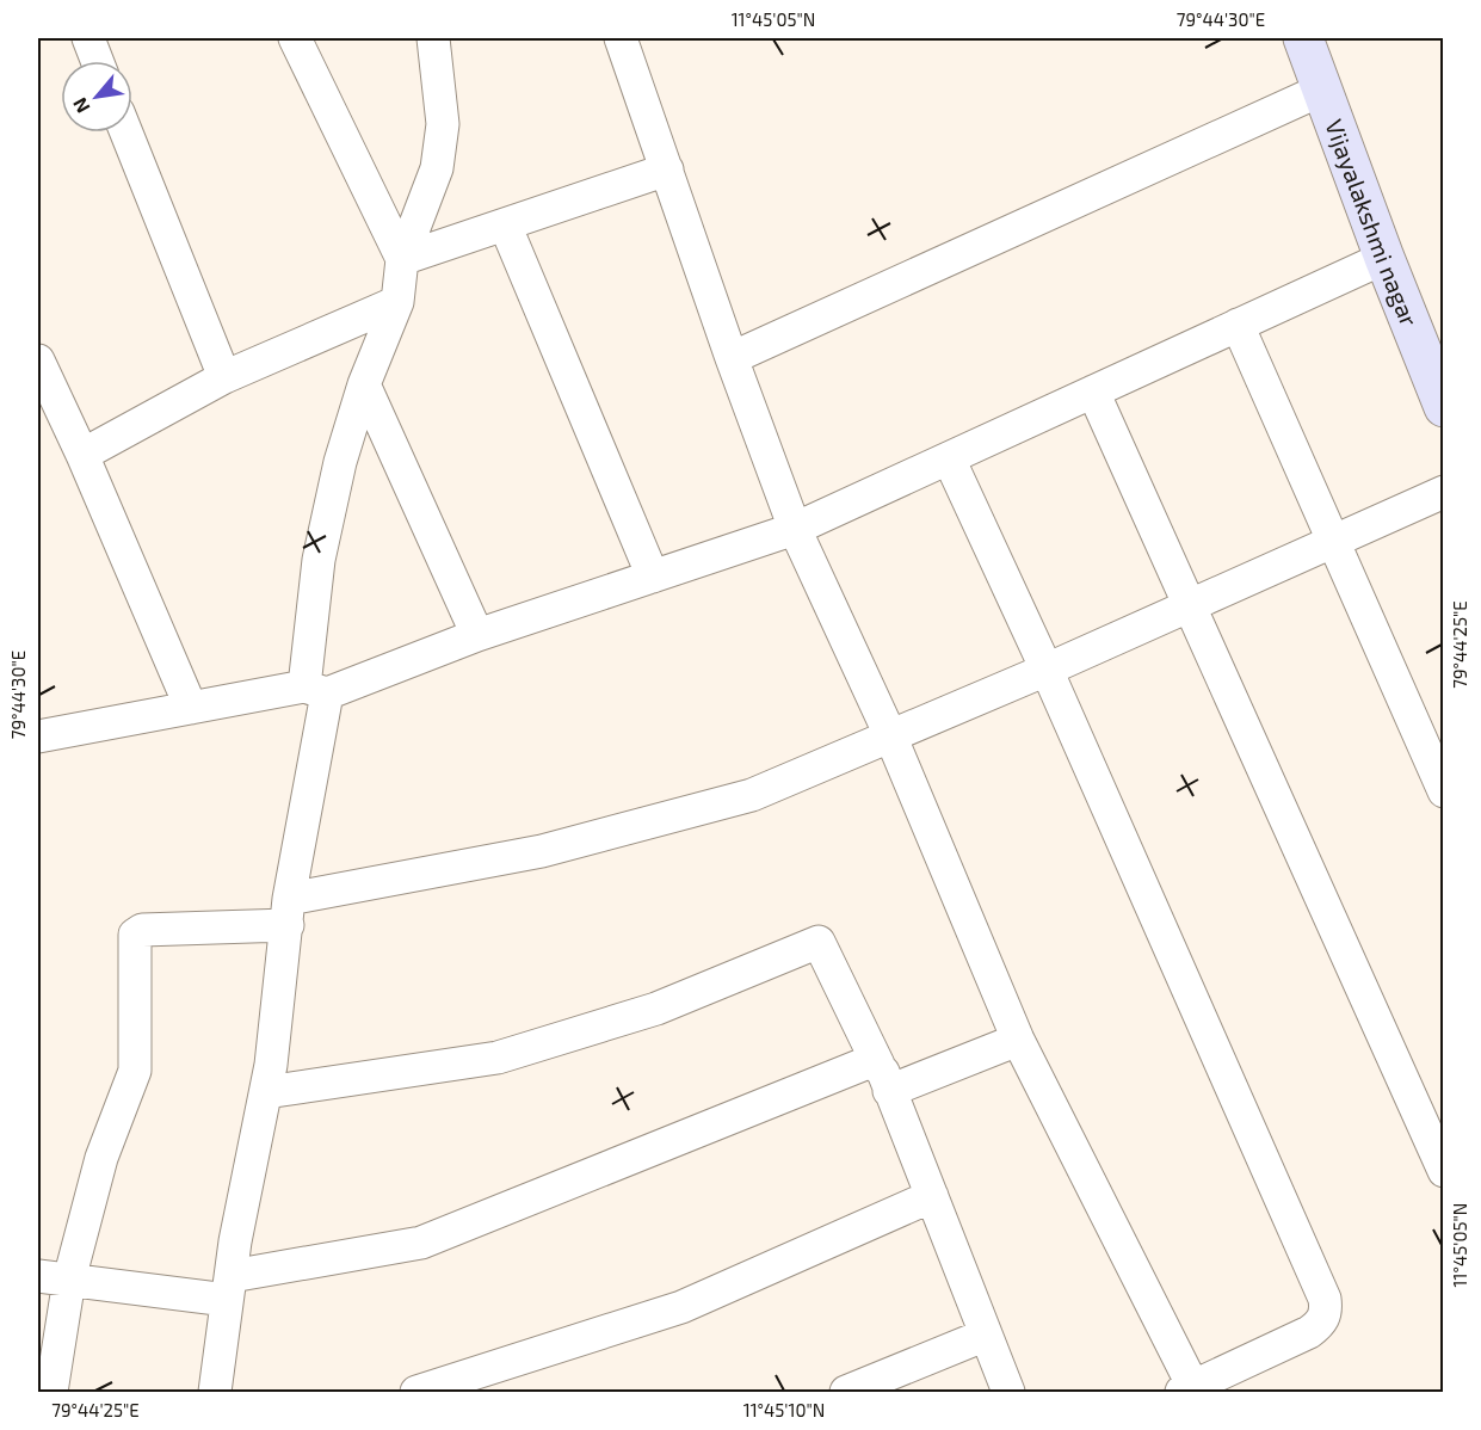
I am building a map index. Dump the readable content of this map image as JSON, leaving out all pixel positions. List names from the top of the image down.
{
  "streets": {
    "street": ["Vijayalakshmi nagar"]
  },
  "north": "bottom left",
  "coordinates": [
    "11°45'05\"N",
    "79°44'30\"E",
    "79°44'25\"E",
    "11°45'10\"N"
  ]
}
